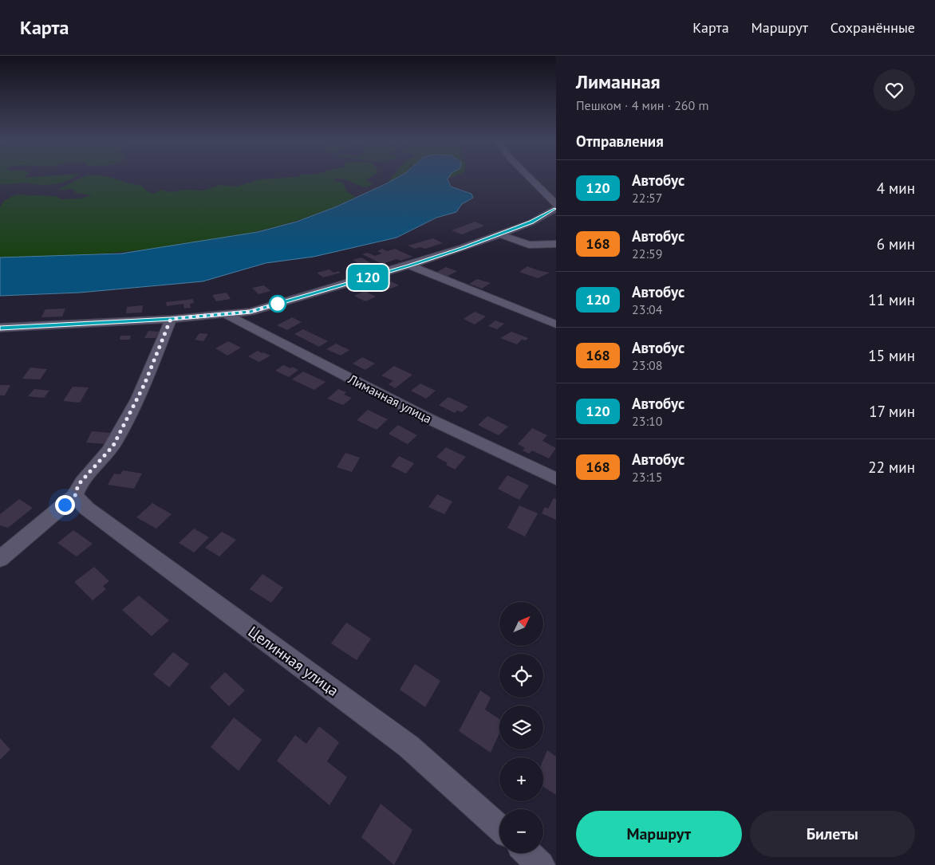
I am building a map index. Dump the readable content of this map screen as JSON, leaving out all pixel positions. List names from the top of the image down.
{
  "streets": {
    "street": ["Лиманная улица", "Целинная улица"]
  },
  "lines": ["bus line 120"],
  "north": "top right",
  "page": {
    "header": "Карта",
    "nav": ["Карта", "Маршрут", "Сохранённые"],
    "on_map": "120",
    "heading": [
      ["Лиманная", "Пешком · 4 мин · 260 m"],
      "Отправления"
    ],
    "list": [
      {
        "mark": "120",
        "name": "Автобус",
        "note": "22:57",
        "value": "4 мин"
      },
      {
        "mark": "168",
        "name": "Автобус",
        "note": "22:59",
        "value": "6 мин"
      },
      {
        "mark": "120",
        "name": "Автобус",
        "note": "23:04",
        "value": "11 мин"
      },
      {
        "mark": "168",
        "name": "Автобус",
        "note": "23:08",
        "value": "15 мин"
      },
      {
        "mark": "120",
        "name": "Автобус",
        "note": "23:10",
        "value": "17 мин"
      },
      {
        "mark": "168",
        "name": "Автобус",
        "note": "23:15",
        "value": "22 мин"
      }
    ],
    "map_buttons": ["+", "−"],
    "buttons": ["Маршрут", "Билеты"]
  }
}
